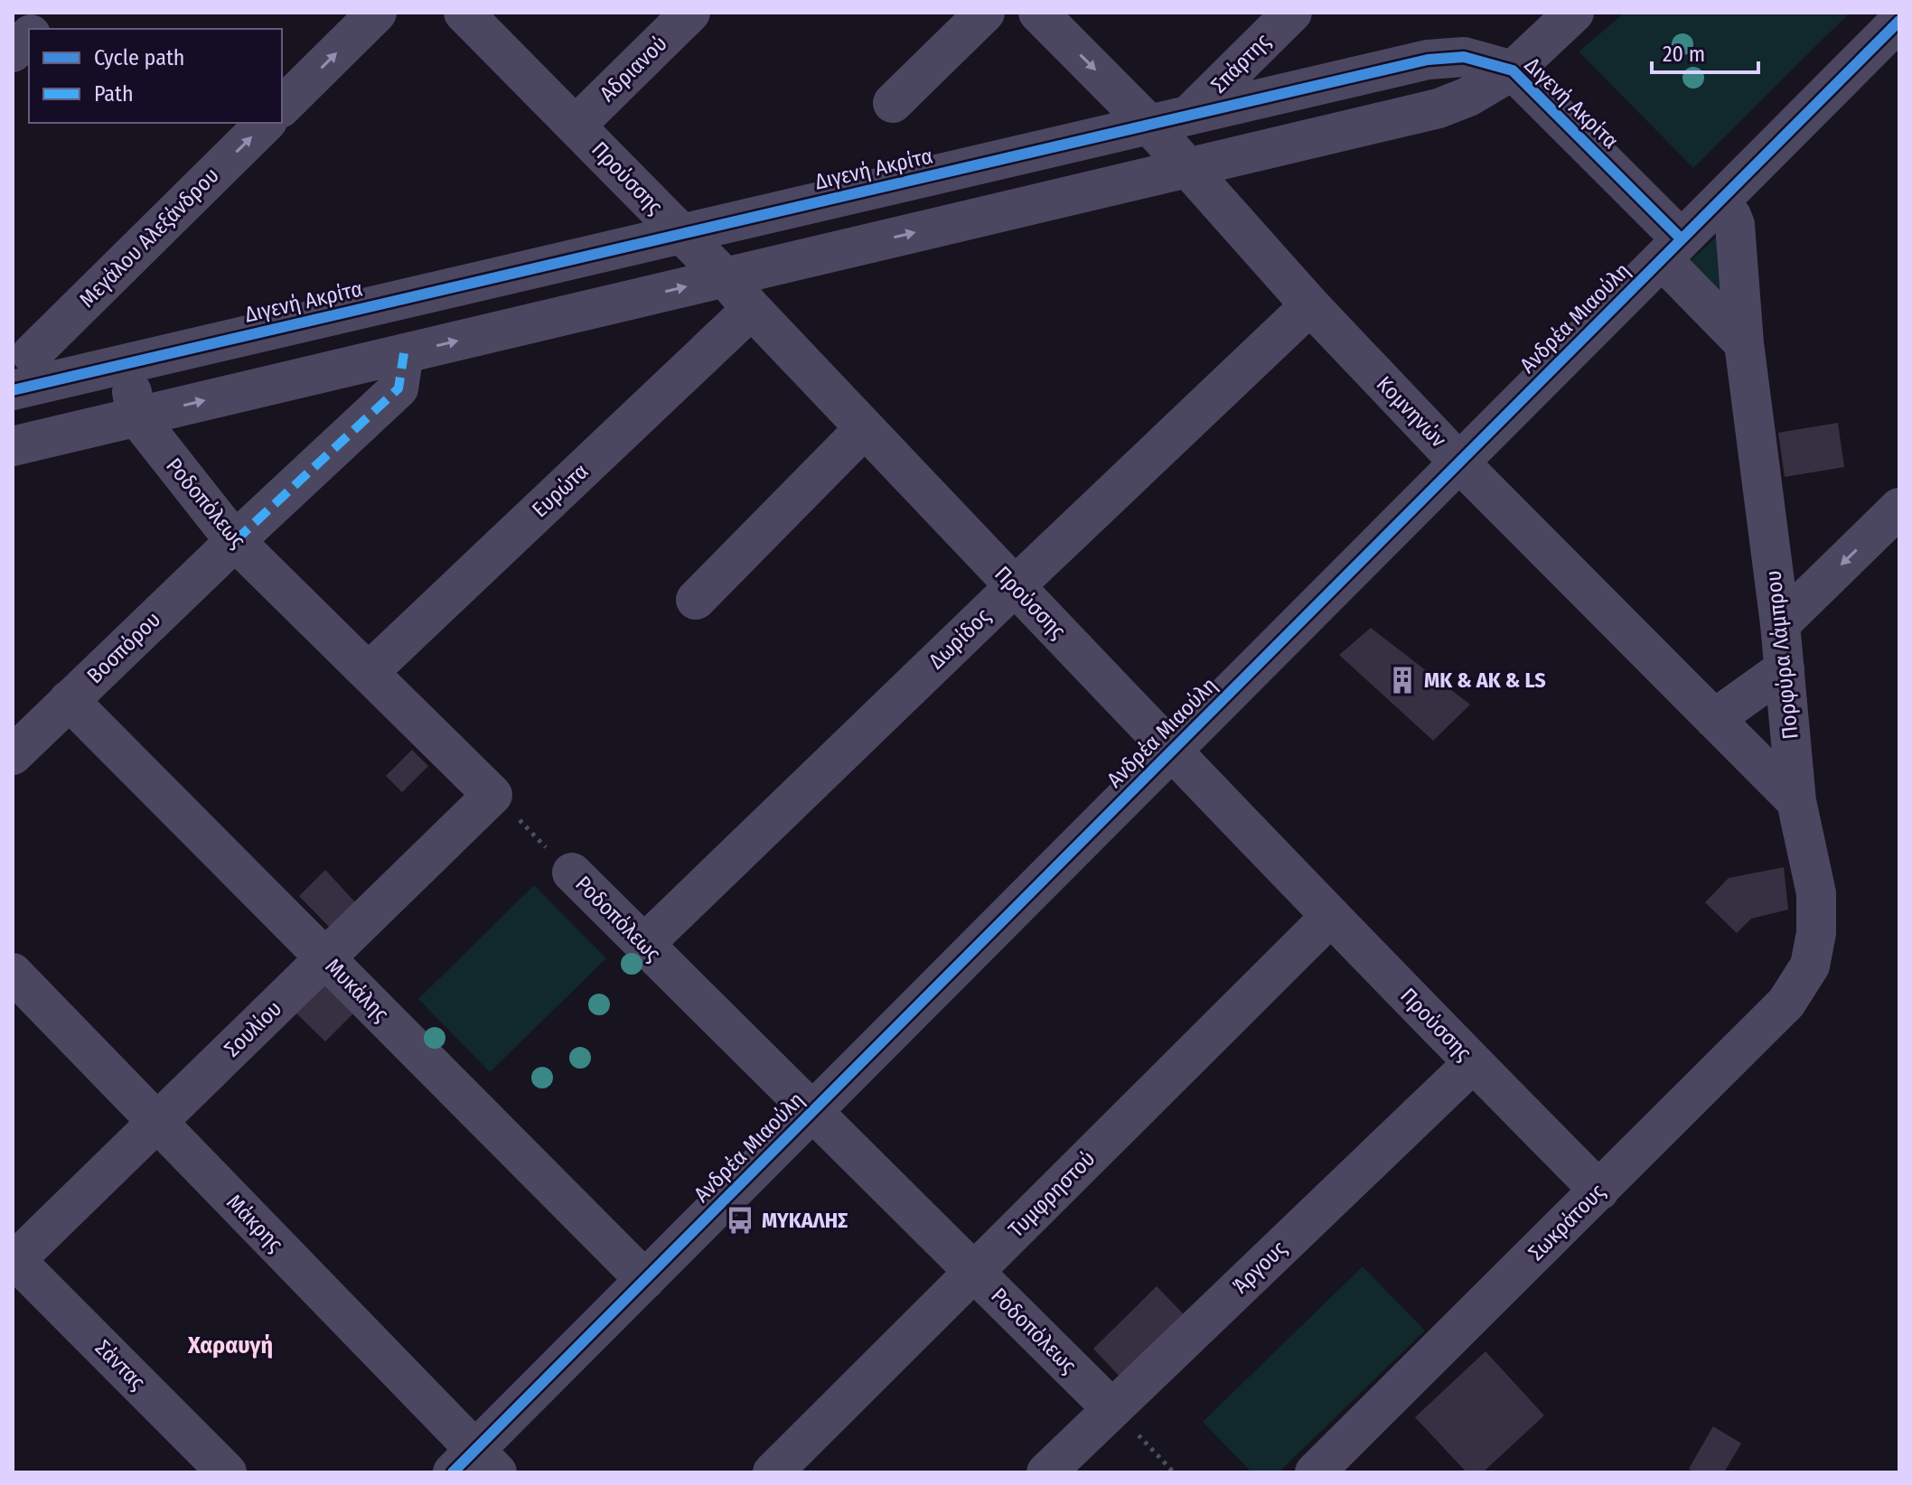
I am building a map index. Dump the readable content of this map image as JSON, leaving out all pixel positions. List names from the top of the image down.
{
  "streets": {
    "street": [
      "Σπάρτης",
      "Αδριανού",
      "Διγενή Ακρίτα",
      "Προύσσης",
      "Μεγάλου Αλεξάνδρου",
      "Ανδρέα Μιαούλη",
      "Κομνηνών",
      "Ευρώτα",
      "Ροδοπόλεως",
      "Δωρίδος",
      "Βοσπόρου",
      "Πορφύρα Λάμπρου",
      "Μυκάλης",
      "Σουλίου",
      "Τυμφρηστού",
      "Σωκράτους",
      "Μάκρης",
      "Άργους",
      "Σάντας"
    ]
  },
  "crossings": [
    ["Σπάρτης", "Διγενή Ακρίτα"],
    ["Αδριανού", "Προύσσης"],
    ["Διγενή Ακρίτα", "Προύσσης"],
    ["Διγενή Ακρίτα", "Μεγάλου Αλεξάνδρου"],
    ["Διγενή Ακρίτα", "Ανδρέα Μιαούλη"],
    ["Διγενή Ακρίτα", "Κομνηνών"],
    ["Διγενή Ακρίτα", "Ροδοπόλεως"],
    ["Διγενή Ακρίτα", "Βοσπόρου"],
    ["Προύσσης", "Ανδρέα Μιαούλη"],
    ["Προύσσης", "Ευρώτα"],
    ["Προύσσης", "Δωρίδος"],
    ["Προύσσης", "Τυμφρηστού"],
    ["Προύσσης", "Σωκράτους"],
    ["Προύσσης", "Άργους"],
    ["Ανδρέα Μιαούλη", "Κομνηνών"],
    ["Ανδρέα Μιαούλη", "Ροδοπόλεως"],
    ["Ανδρέα Μιαούλη", "Πορφύρα Λάμπρου"],
    ["Ανδρέα Μιαούλη", "Μυκάλης"],
    ["Ανδρέα Μιαούλη", "Μάκρης"],
    ["Κομνηνών", "Δωρίδος"],
    ["Κομνηνών", "Πορφύρα Λάμπρου"],
    ["Ευρώτα", "Ροδοπόλεως"],
    ["Ροδοπόλεως", "Δωρίδος"],
    ["Ροδοπόλεως", "Βοσπόρου"],
    ["Ροδοπόλεως", "Σουλίου"],
    ["Ροδοπόλεως", "Τυμφρηστού"],
    ["Ροδοπόλεως", "Άργους"],
    ["Βοσπόρου", "Μυκάλης"],
    ["Πορφύρα Λάμπρου", "Σωκράτους"],
    ["Μυκάλης", "Σουλίου"],
    ["Σουλίου", "Μάκρης"],
    ["Σουλίου", "Σάντας"]
  ],
  "one_way": ["Μεγάλου Αλεξάνδρου"],
  "districts": ["Χαραυγή"],
  "places": {
    "building": ["MK & AK & LS"],
    "bus stop": ["ΜΥΚΑΛΗΣ"]
  },
  "legend": ["Cycle path", "Path"],
  "scale_bar": "20 m"
}
